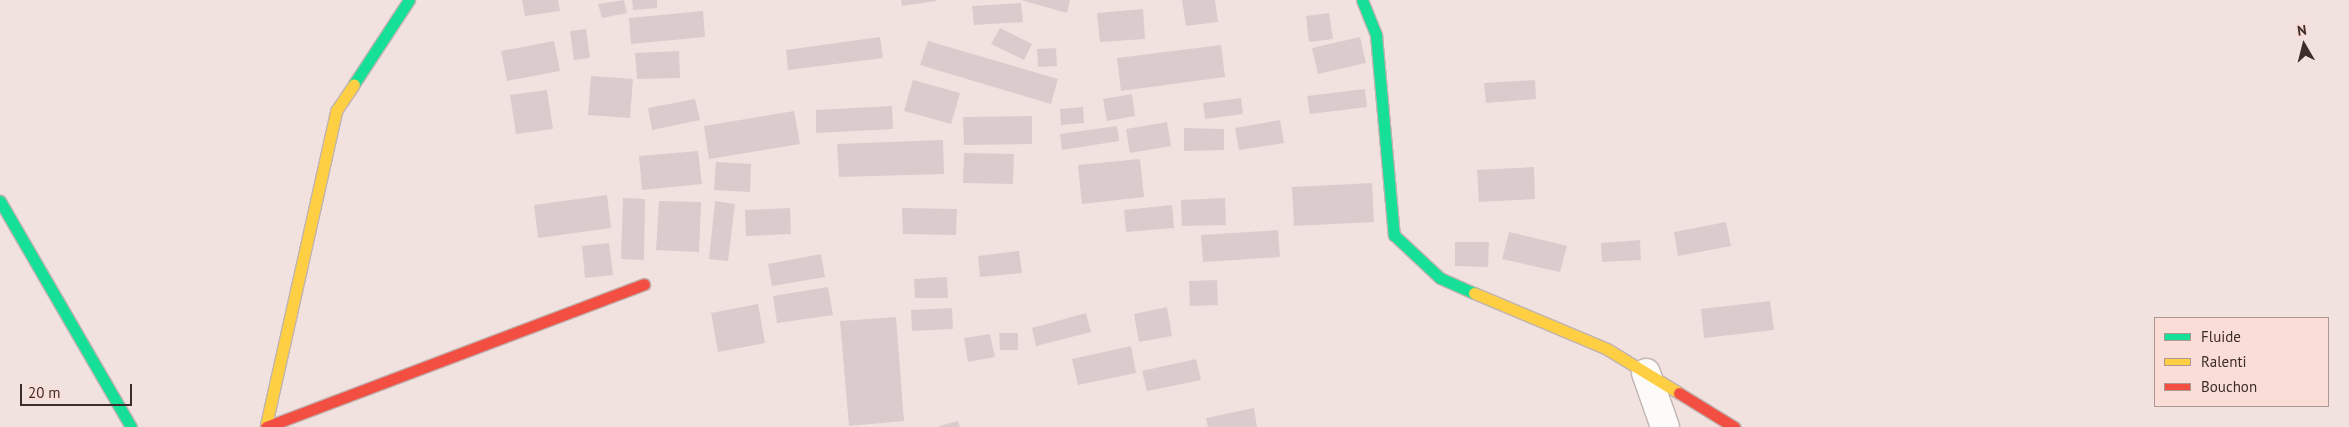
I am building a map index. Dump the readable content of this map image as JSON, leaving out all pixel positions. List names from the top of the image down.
{
  "legend": ["Fluide", "Ralenti", "Bouchon"],
  "scale_bar": "20 m",
  "north": "top"
}
